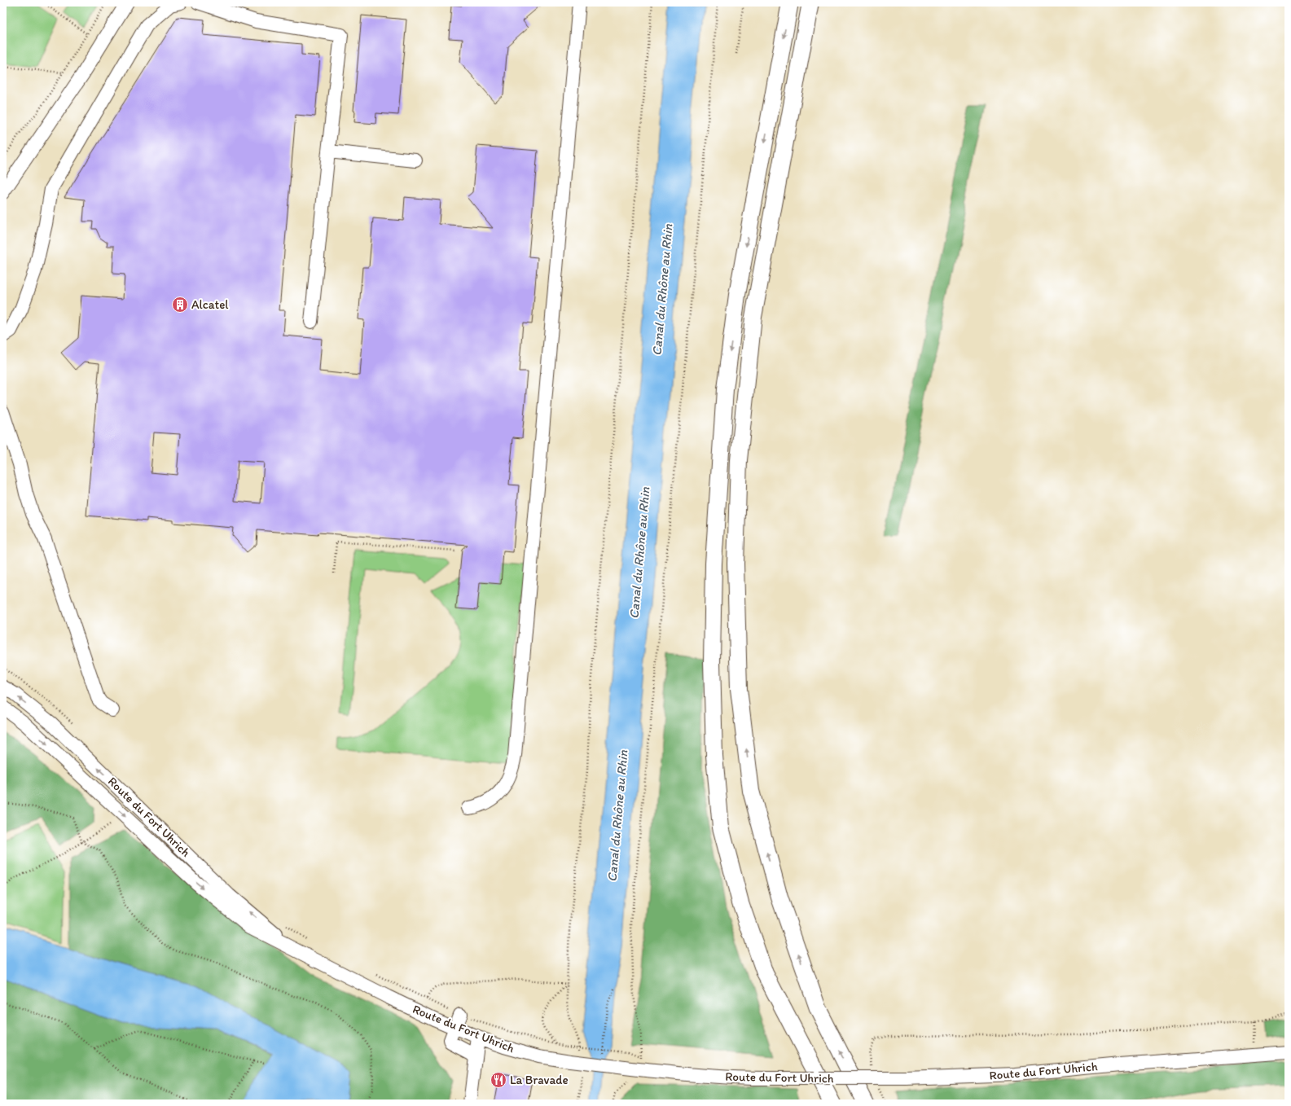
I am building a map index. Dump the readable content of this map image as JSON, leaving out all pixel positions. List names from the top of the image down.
{
  "streets": {
    "street": ["Route du Fort Uhrich"]
  },
  "water": ["Canal du Rhône au Rhin"],
  "places": {
    "building": ["Alcatel"],
    "restaurant": ["La Bravade"]
  }
}
